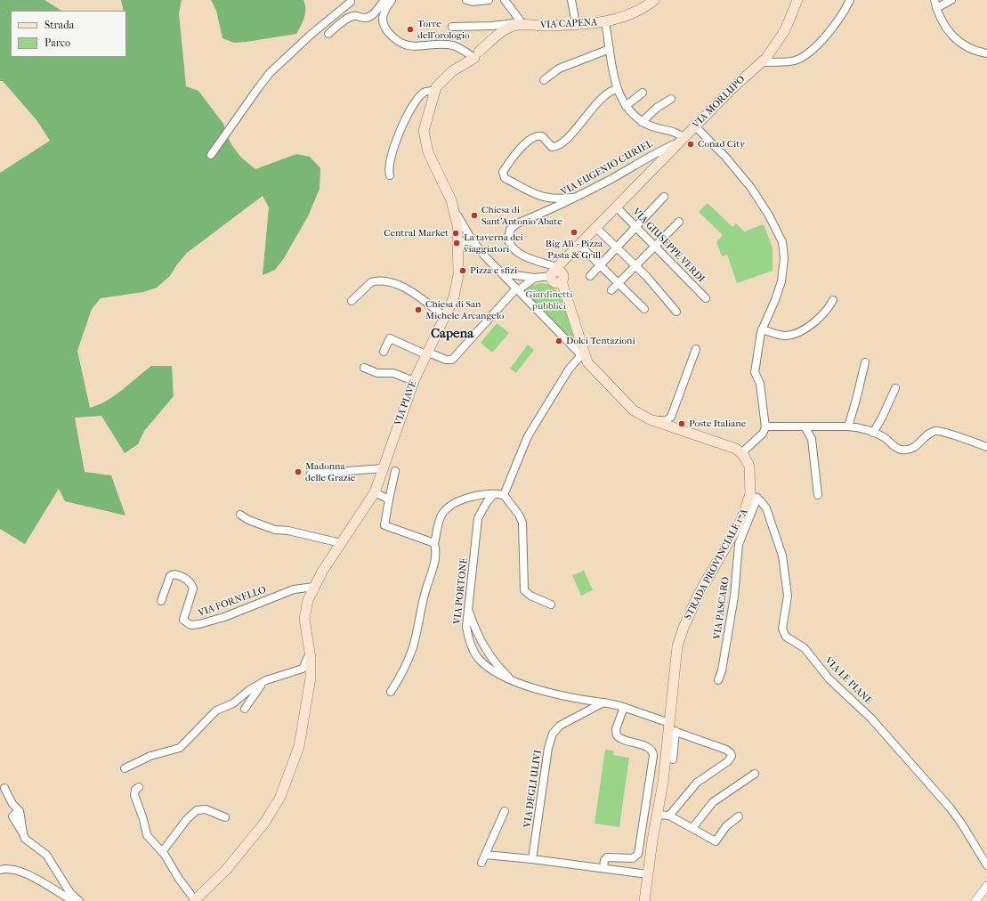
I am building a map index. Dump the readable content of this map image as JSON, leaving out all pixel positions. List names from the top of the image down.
{
  "streets": {
    "main road": [
      "VIA CAPENA",
      "VIA MORLUPO",
      "VIA PIAVE",
      "STRADA PROVINCIALE 17A"
    ],
    "street": [
      "VIA EUGENIO CURIEL",
      "VIA GIUSEPPE VERDI",
      "VIA PORTONE",
      "VIA FORNELLO",
      "VIA PASCARO",
      "VIA LE PIANE",
      "VIA DEGLI ULIVI"
    ]
  },
  "crossings": [
    ["VIA MORLUPO", "VIA EUGENIO CURIEL"],
    ["VIA MORLUPO", "VIA GIUSEPPE VERDI"],
    ["VIA PIAVE", "VIA FORNELLO"],
    ["STRADA PROVINCIALE 17A", "VIA PASCARO"],
    ["STRADA PROVINCIALE 17A", "VIA LE PIANE"],
    ["VIA PORTONE", "VIA DEGLI ULIVI"],
    ["VIA PASCARO", "VIA LE PIANE"]
  ],
  "districts": ["Capena"],
  "parks": ["Giardinetti pubblici"],
  "places": [
    "Torre dell'orologio",
    "Conad City",
    "Chiesa di Sant'Antonio Abate",
    "Big Alì - Pizza Pasta & Grill",
    "Central Market",
    "La taverna dei viaggiatori",
    "Pizza e sfizi",
    "Chiesa di San Michele Arcangelo",
    "Dolci Tentazioni",
    "Poste Italiane",
    "Madonna delle Grazie"
  ],
  "legend": ["Strada", "Parco"]
}
